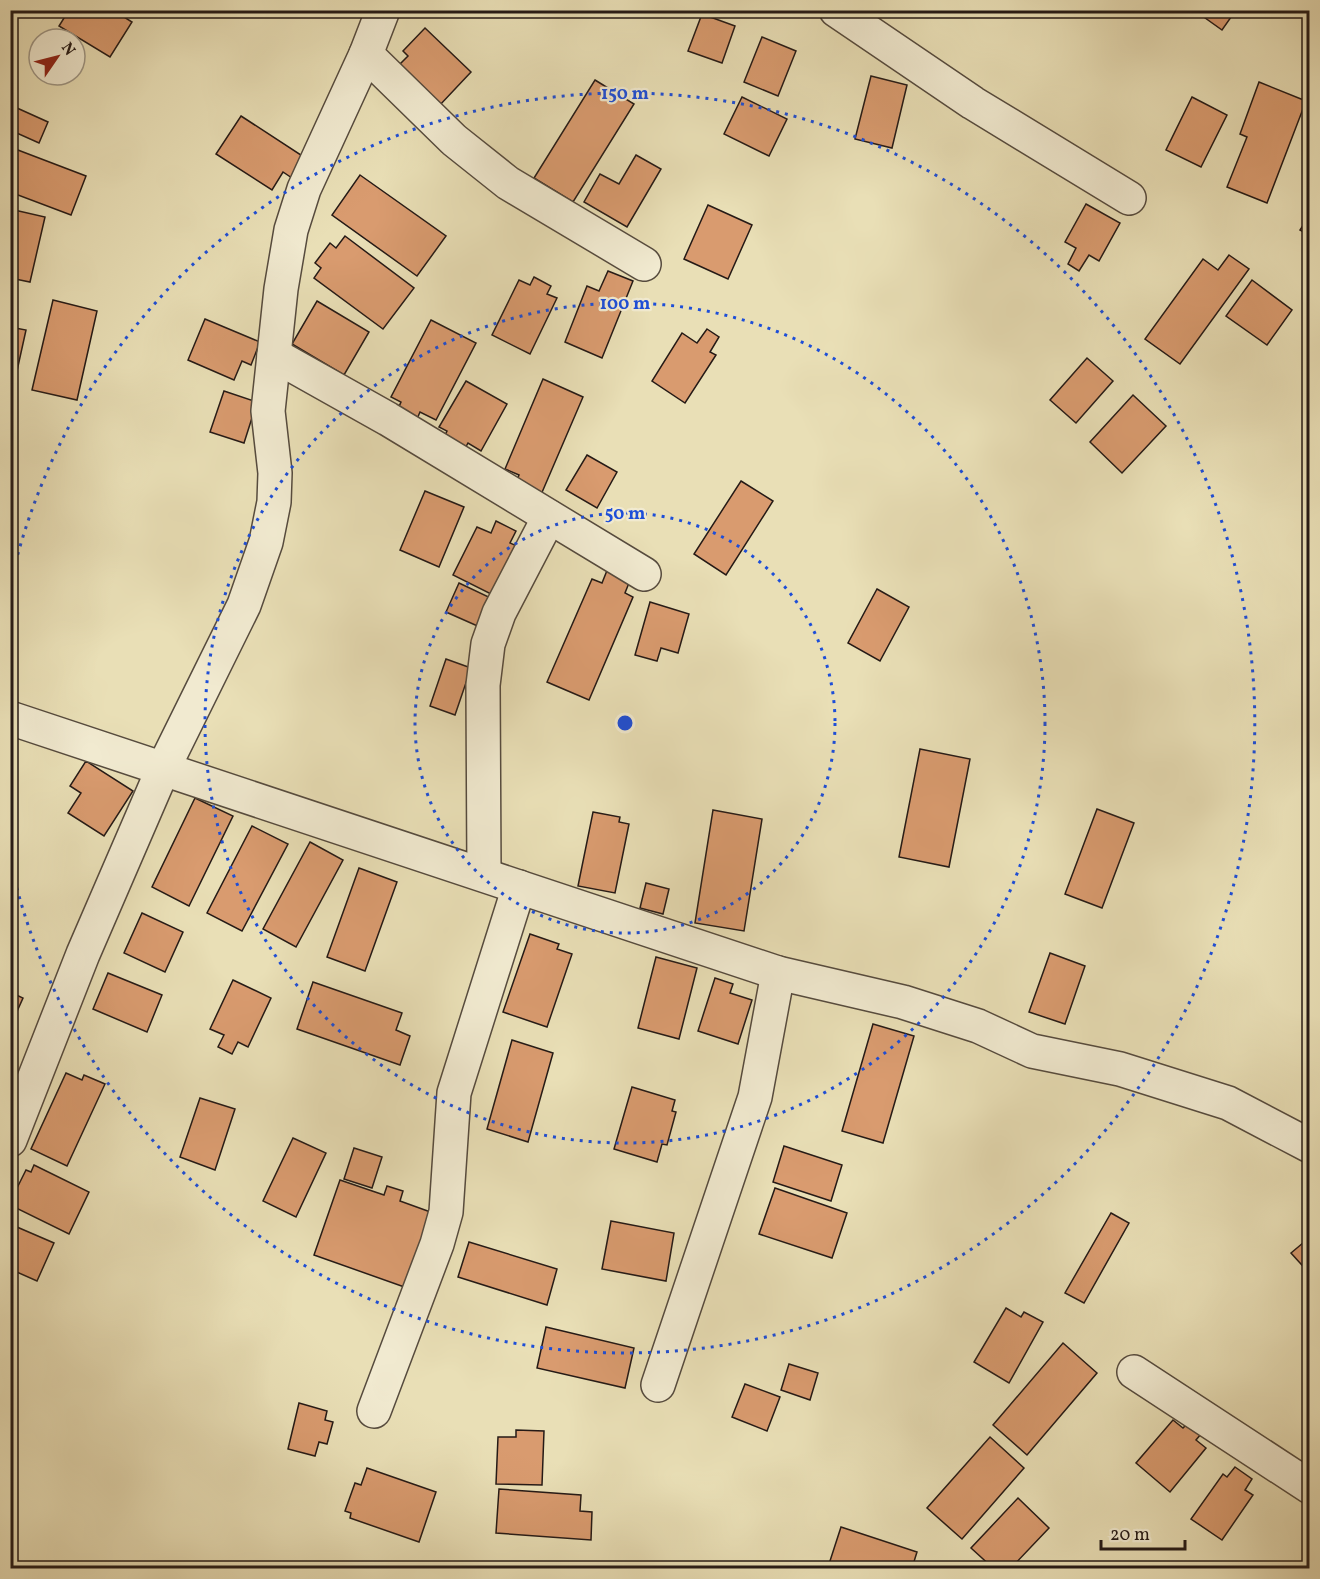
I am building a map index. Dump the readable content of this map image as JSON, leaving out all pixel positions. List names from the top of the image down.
{
  "scale_bar": "20 m",
  "north": "top right",
  "rings": ["150 m", "100 m", "50 m"]
}
